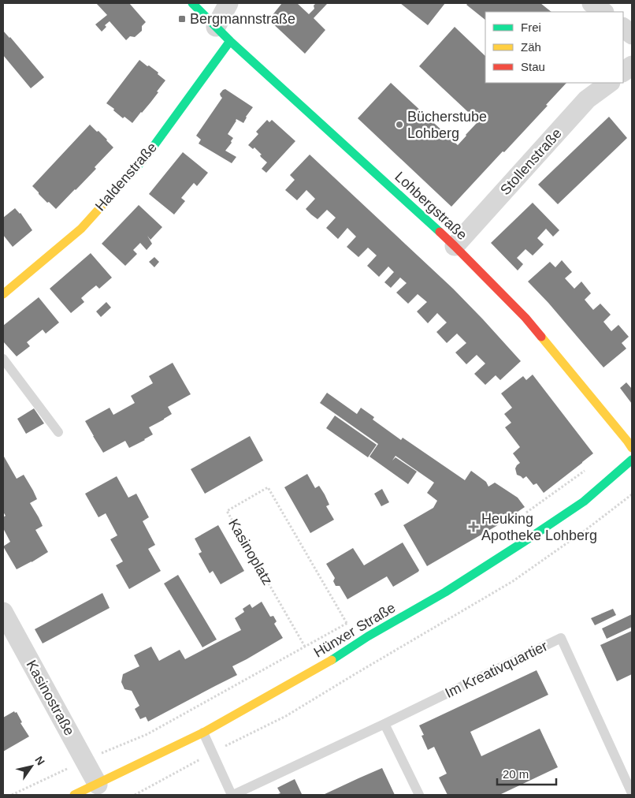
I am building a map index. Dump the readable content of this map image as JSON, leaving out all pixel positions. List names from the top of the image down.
{
  "streets": {
    "street": [
      "Stollenstraße",
      "Haldenstraße",
      "Lohbergstraße",
      "Hünxer Straße",
      "Kasinostraße"
    ],
    "lane": ["Im Kreativquartier"],
    "path": ["Kasinoplatz"]
  },
  "crossings": [
    ["Stollenstraße", "Lohbergstraße"],
    ["Haldenstraße", "Lohbergstraße"],
    ["Hünxer Straße", "Kasinostraße"]
  ],
  "places": {
    "transit": ["Bergmannstraße"],
    "other": ["Bücherstube Lohberg"],
    "health": ["Heuking Apotheke Lohberg"]
  },
  "legend": ["Frei", "Zäh", "Stau"],
  "scale_bar": "20 m",
  "north": "top right"
}
